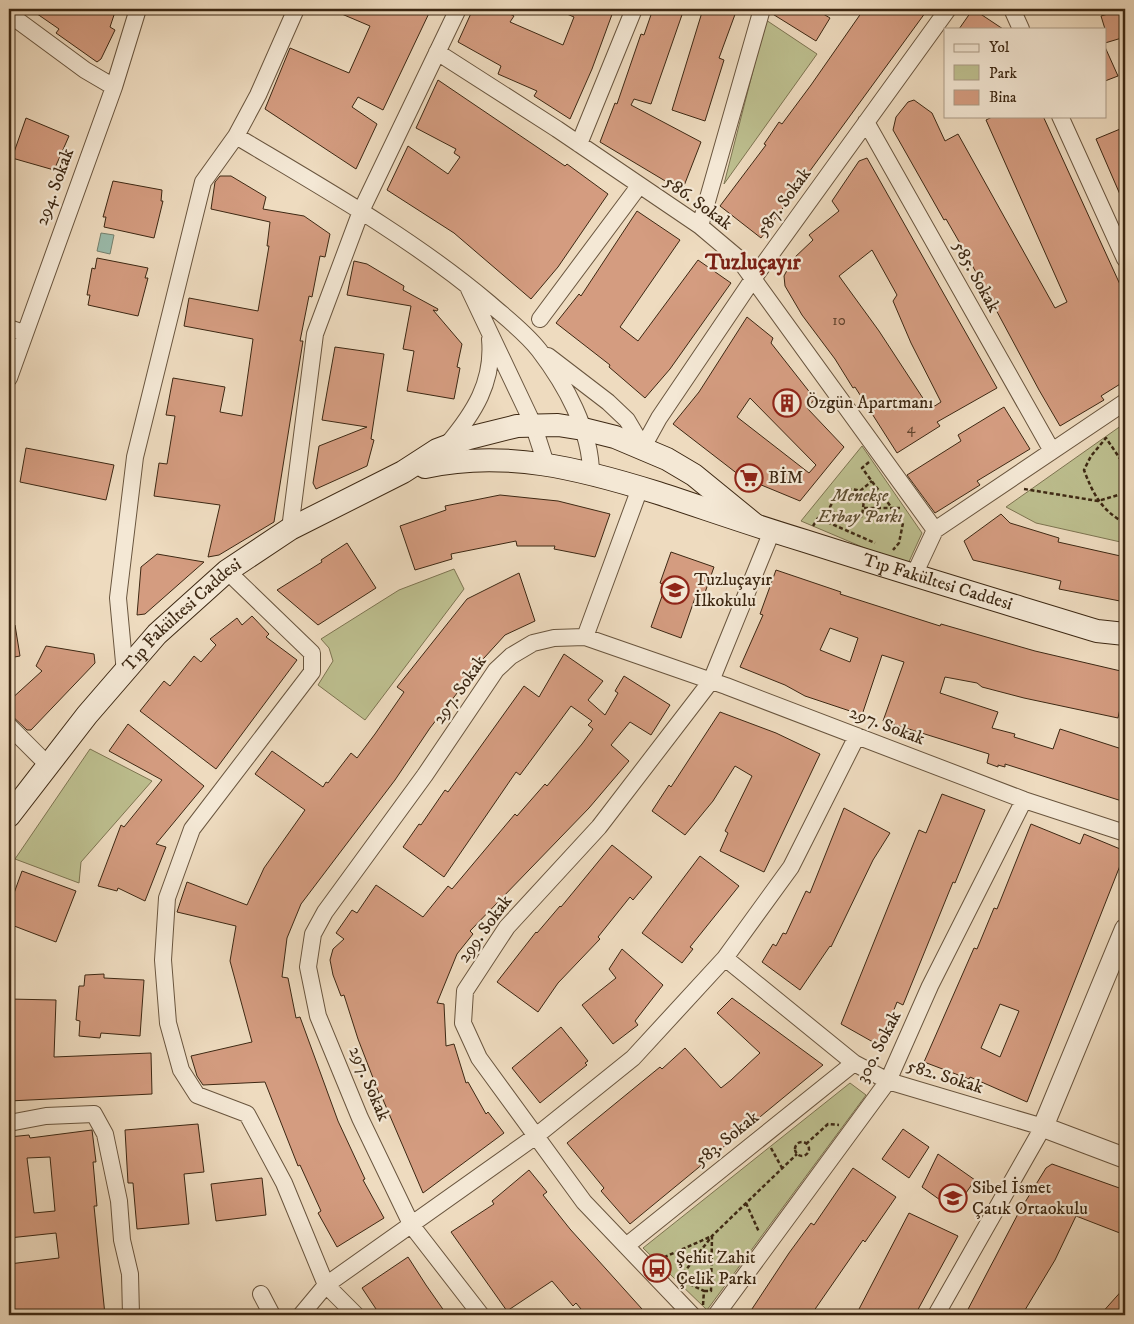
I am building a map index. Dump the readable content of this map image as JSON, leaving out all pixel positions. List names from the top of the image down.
{
  "streets": {
    "main road": ["Tıp Fakültesi Caddesi"],
    "street": [
      "294. Sokak",
      "587. Sokak",
      "586. Sokak",
      "585. Sokak",
      "297. Sokak",
      "299. Sokak",
      "300. Sokak",
      "582. Sokak",
      "583. Sokak"
    ]
  },
  "crossings": [
    ["587. Sokak", "586. Sokak"],
    ["587. Sokak", "585. Sokak"],
    ["Tıp Fakültesi Caddesi", "299. Sokak"],
    ["297. Sokak", "299. Sokak"],
    ["297. Sokak", "300. Sokak"],
    ["299. Sokak", "300. Sokak"],
    ["299. Sokak", "583. Sokak"],
    ["300. Sokak", "582. Sokak"],
    ["582. Sokak", "583. Sokak"]
  ],
  "districts": ["Tuzluçayır"],
  "parks": ["Menekşe Erbay Parkı"],
  "places": {
    "building": ["Özgün Apartmanı"],
    "supermarket": ["BİM"],
    "school or university": ["Tuzluçayır İlkokulu", "Sibel İsmet Çatık Ortaokulu"],
    "bus stop": ["Şehit Zahit Çelik Parkı"]
  },
  "house_numbers": ["10", "4"],
  "legend": ["Yol", "Park", "Bina"]
}
